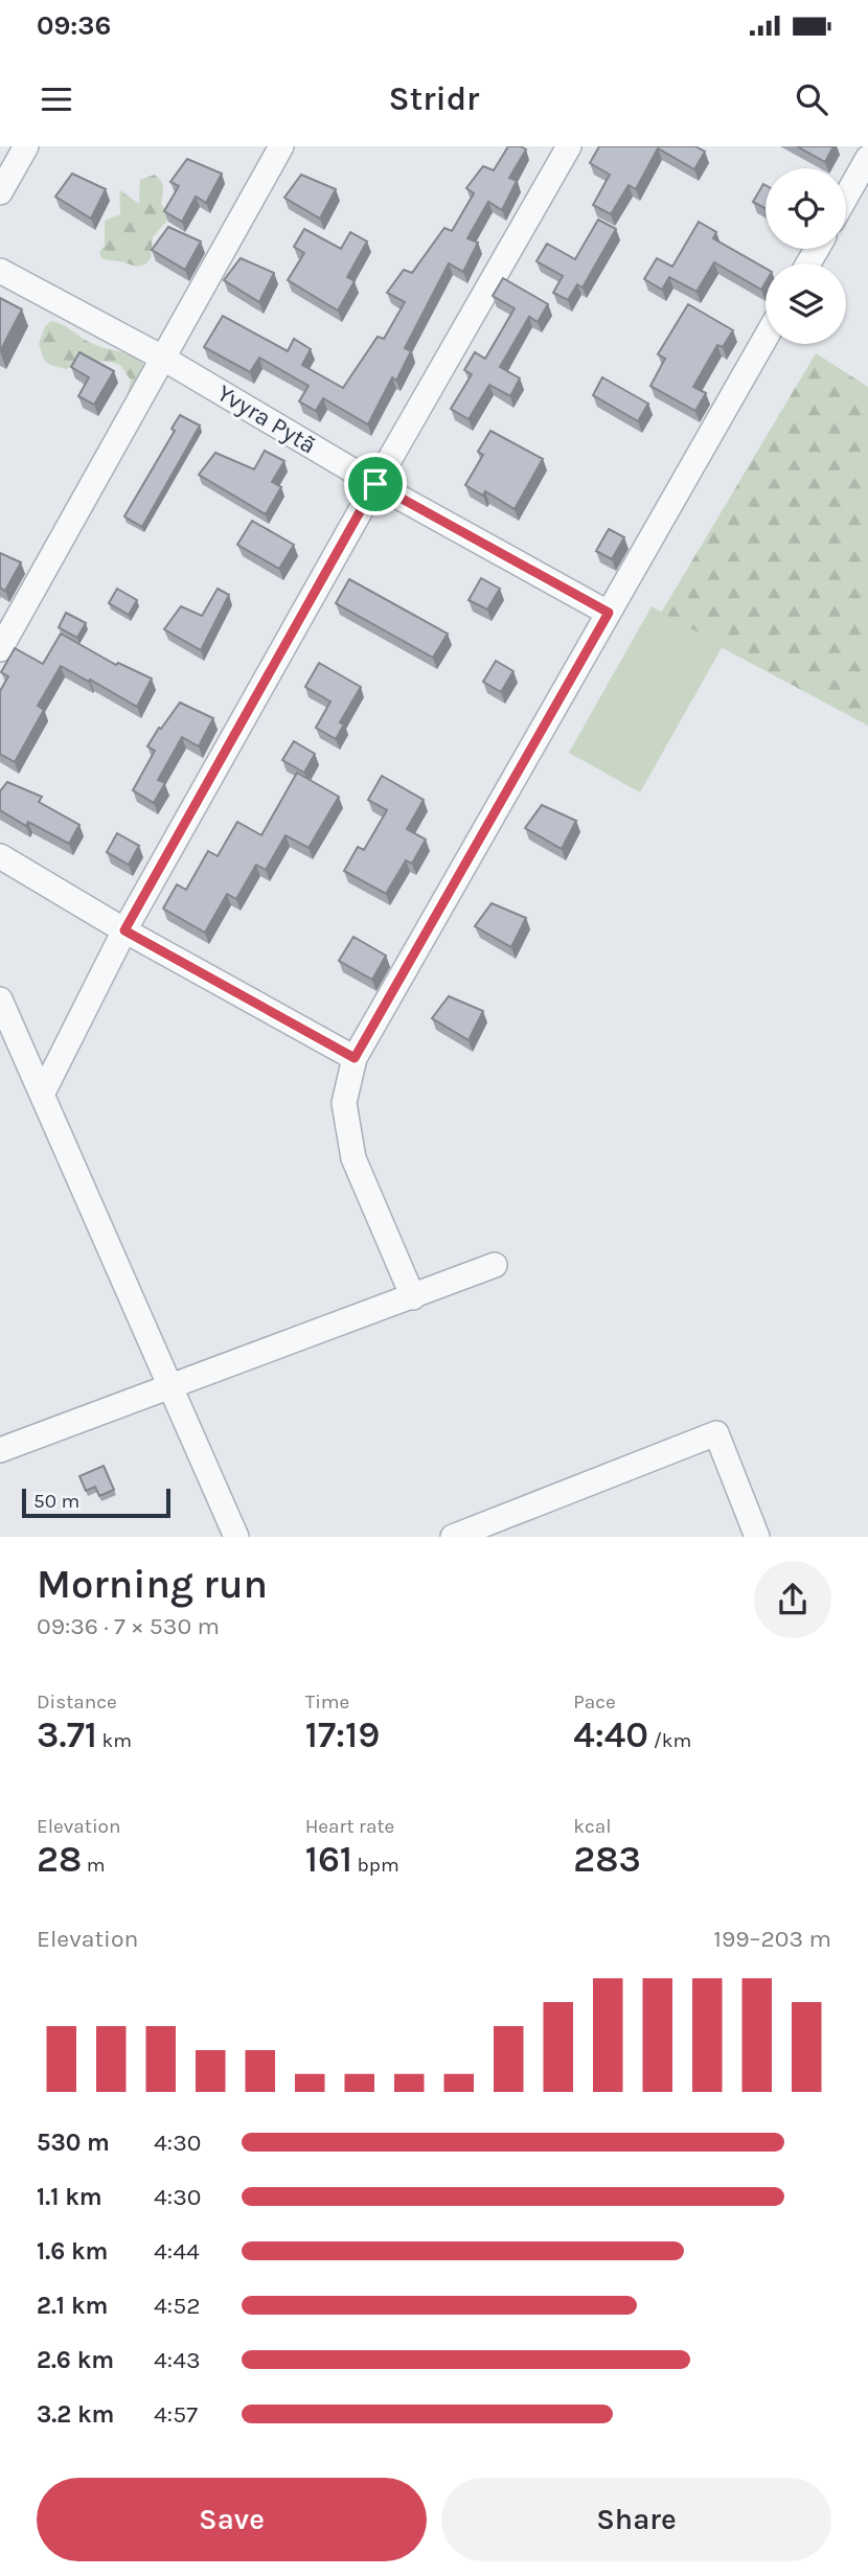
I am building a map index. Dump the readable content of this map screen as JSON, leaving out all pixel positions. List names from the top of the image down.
{
  "streets": {
    "street": ["Yvyra Pytã"]
  },
  "scale_bar": "50 m",
  "page": {
    "status": "09:36",
    "header": "Stridr",
    "scale": "50 m",
    "heading": ["Morning run", "09:36 · 7 × 530 m"],
    "stats": [
      ["Distance", "3.71 km"],
      ["Time", "17:19"],
      ["Pace", "4:40 /km"],
      ["Elevation", "28 m"],
      ["Heart rate", "161 bpm"],
      ["kcal", "283"]
    ],
    "chart": ["Elevation", "199–203 m"],
    "list": [
      {
        "name": "530 m",
        "note": "4:30"
      },
      {
        "name": "1.1 km",
        "note": "4:30"
      },
      {
        "name": "1.6 km",
        "note": "4:44"
      },
      {
        "name": "2.1 km",
        "note": "4:52"
      },
      {
        "name": "2.6 km",
        "note": "4:43"
      },
      {
        "name": "3.2 km",
        "note": "4:57"
      }
    ],
    "buttons": ["Save", "Share"]
  }
}
